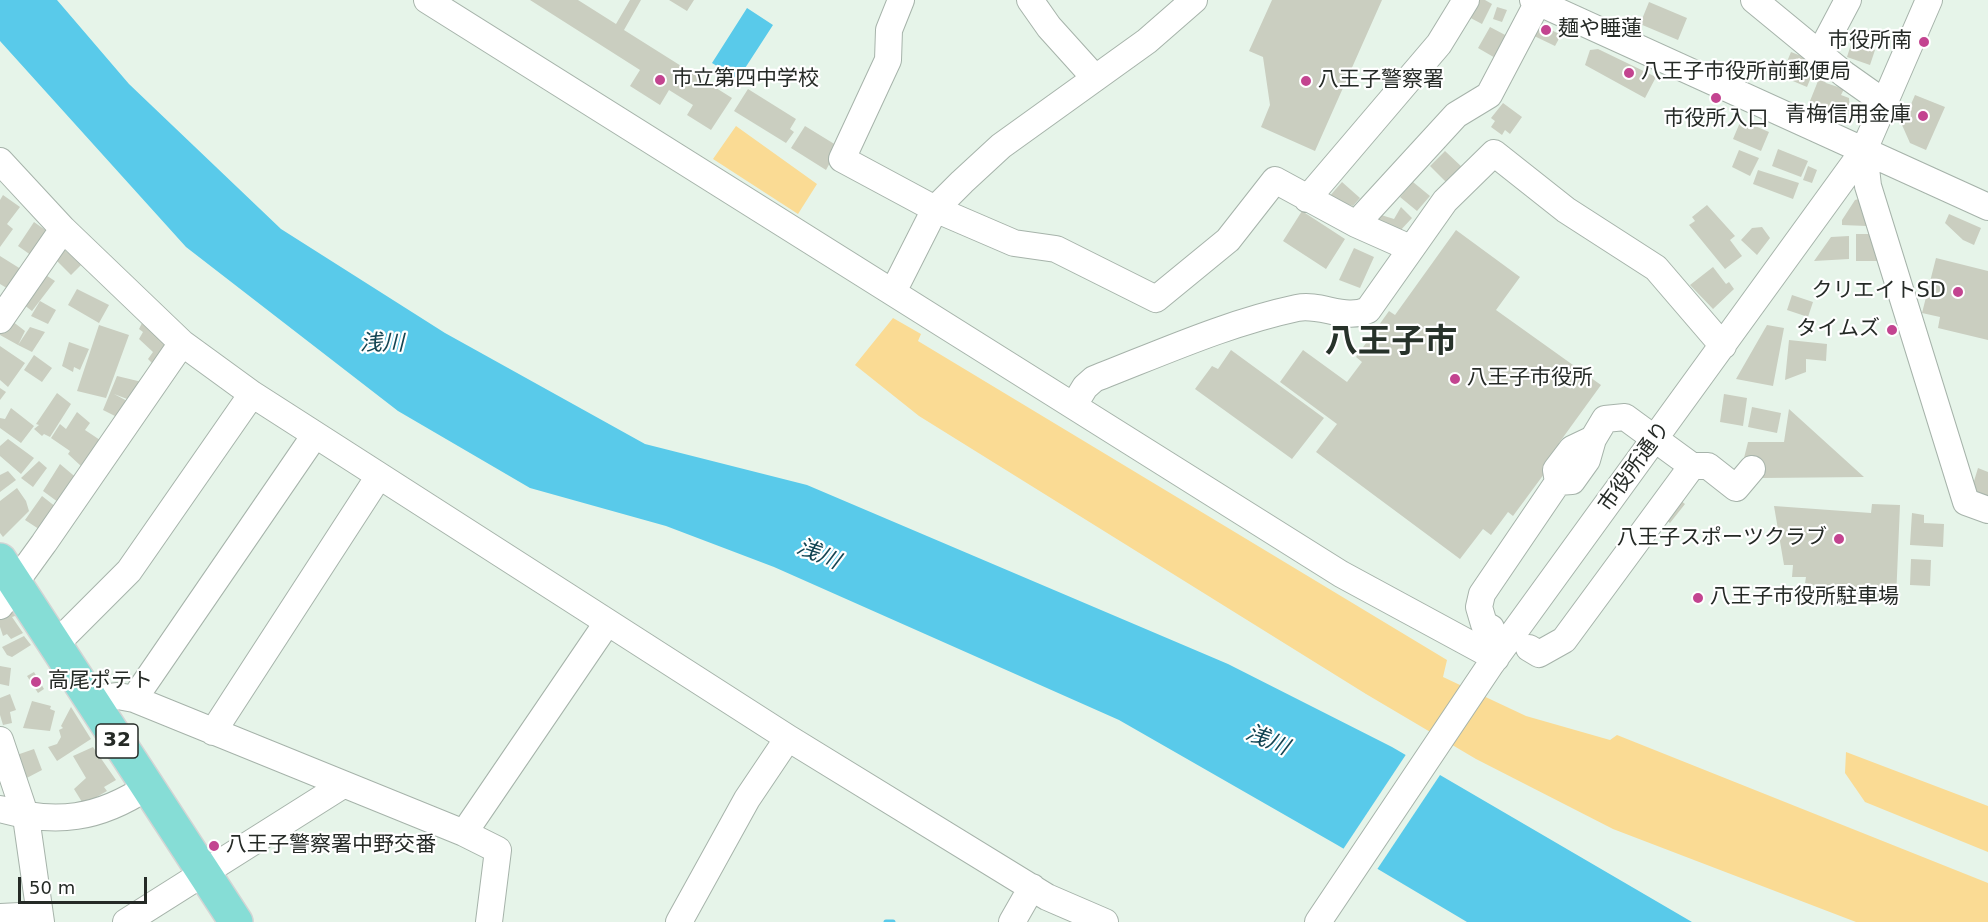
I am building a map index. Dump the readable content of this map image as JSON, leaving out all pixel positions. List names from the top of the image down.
{
  "streets": {
    "main road": ["32"],
    "street": ["市役所通り"]
  },
  "districts": ["八王子市"],
  "water": ["浅川"],
  "places": [
    "麺や睡蓮",
    "市役所南",
    "八王子市役所前郵便局",
    "市立第四中学校",
    "八王子警察署",
    "市役所入口",
    "青梅信用金庫",
    "クリエイトSD",
    "タイムズ",
    "八王子市役所",
    "八王子スポーツクラブ",
    "八王子市役所駐車場",
    "高尾ポテト",
    "八王子警察署中野交番"
  ],
  "scale_bar": "50 m"
}
